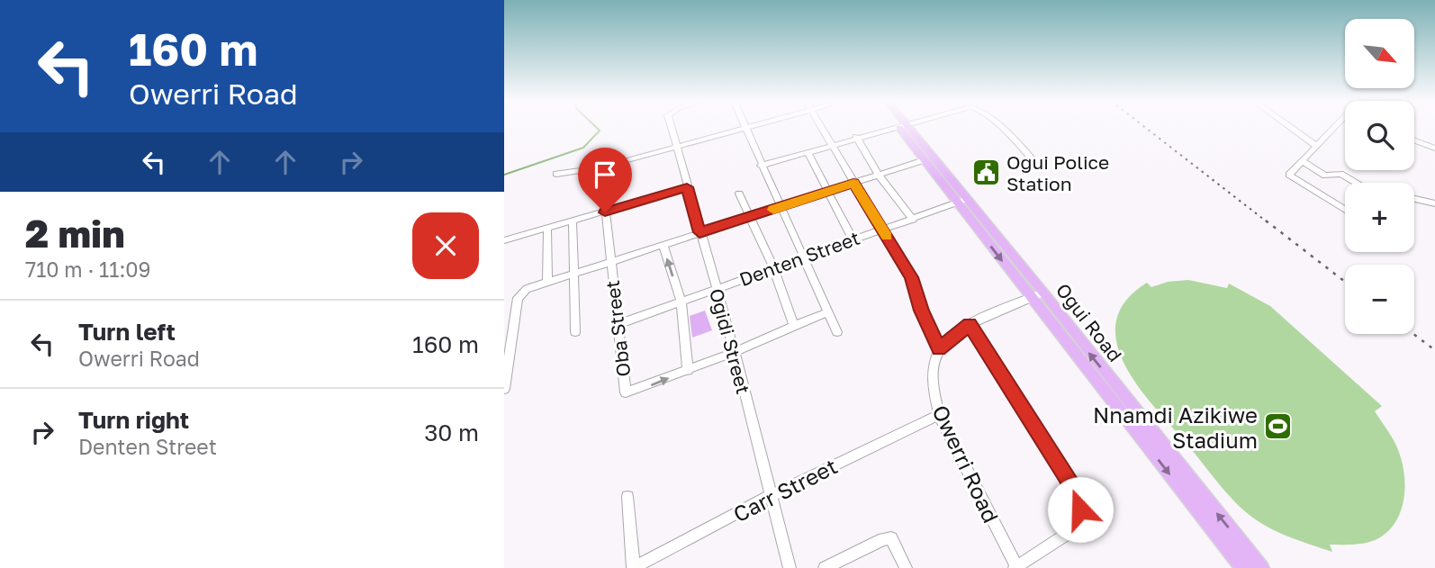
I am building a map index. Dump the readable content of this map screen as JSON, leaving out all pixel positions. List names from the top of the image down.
{
  "streets": {
    "main road": ["Ogui Road"],
    "street": [
      "Denten Street",
      "Oba Street",
      "Ogidi Street",
      "Owerri Road",
      "Carr Street"
    ]
  },
  "crossings": [
    ["Denten Street", "Ogui Road"],
    ["Denten Street", "Oba Street"],
    ["Denten Street", "Ogidi Street"],
    ["Denten Street", "Owerri Road"],
    ["Oba Street", "Ogidi Street"],
    ["Ogidi Street", "Carr Street"],
    ["Owerri Road", "Carr Street"]
  ],
  "places": {
    "public building": ["Ogui Police Station"],
    "sports": ["Nnamdi Azikiwe Stadium"]
  },
  "north": "bottom right",
  "page": {
    "turn": ["160 m", "Owerri Road"],
    "map_buttons": ["+", "−"],
    "heading": ["2 min", "710 m · 11:09"],
    "list": [
      {
        "name": "Turn left",
        "note": "Owerri Road",
        "value": "160 m"
      },
      {
        "name": "Turn right",
        "note": "Denten Street",
        "value": "30 m"
      }
    ]
  }
}
